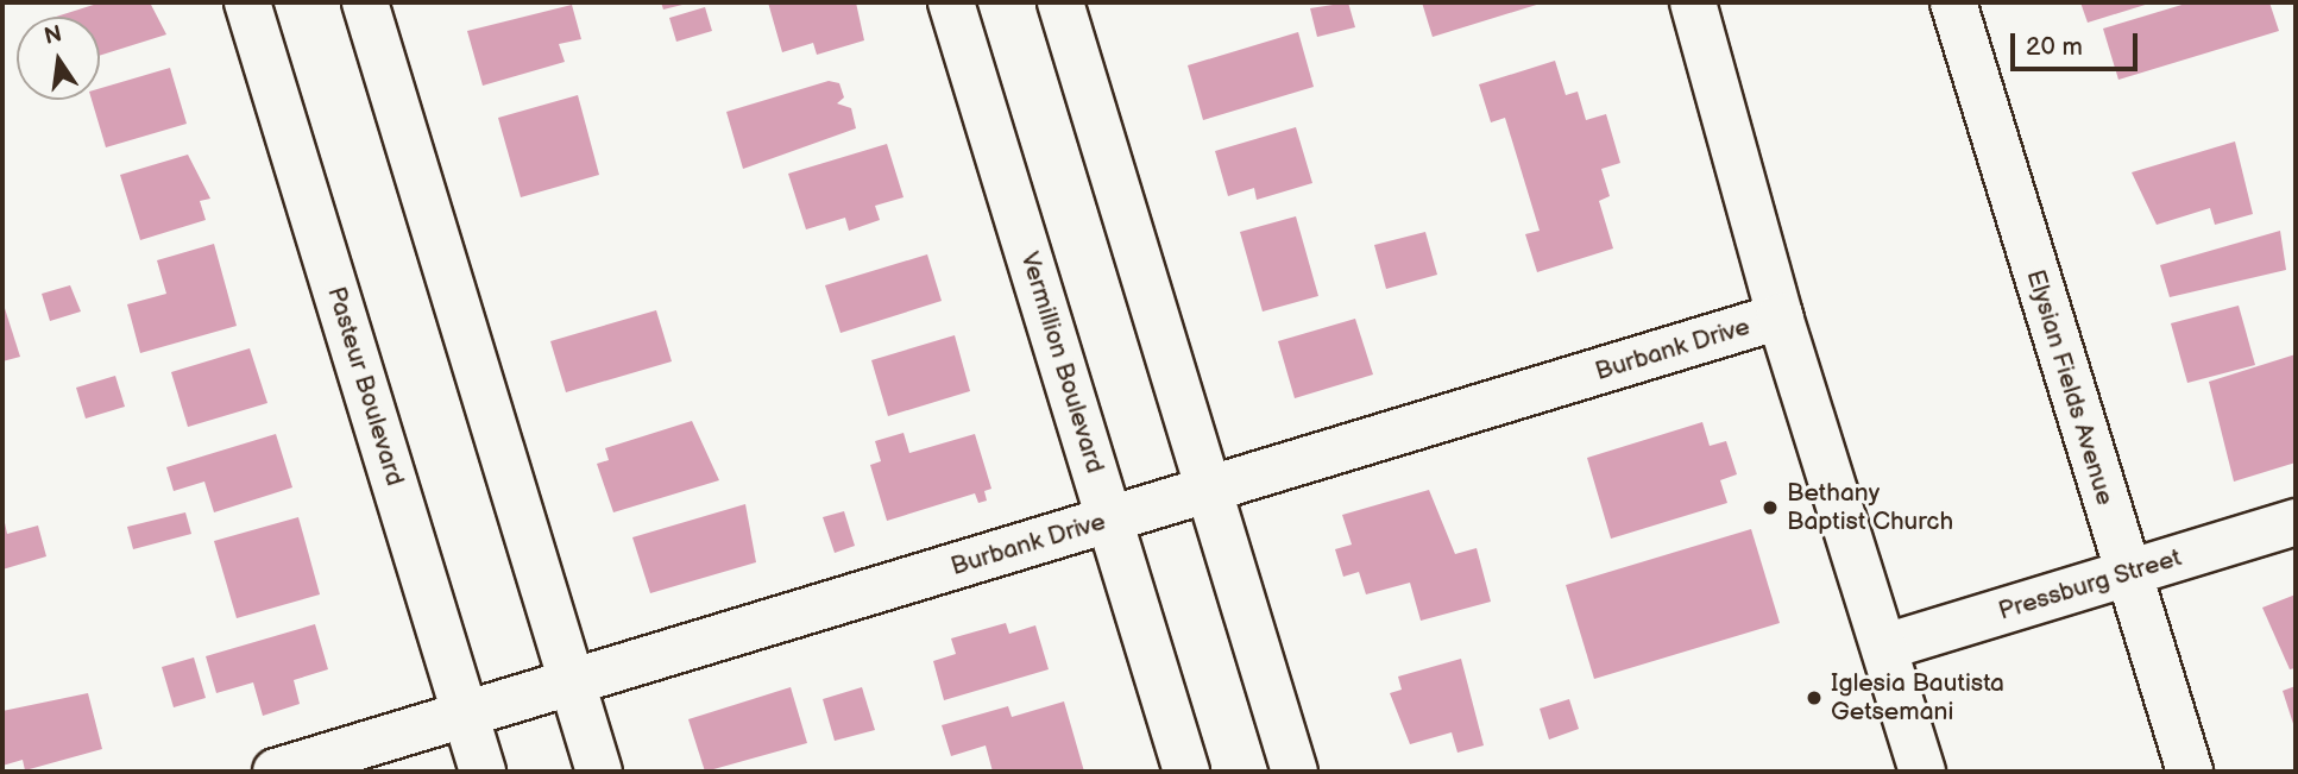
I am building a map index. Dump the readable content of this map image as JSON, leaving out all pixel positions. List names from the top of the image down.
{
  "streets": {
    "street": [
      "Burbank Drive",
      "Vermillion Boulevard",
      "Pasteur Boulevard",
      "Elysian Fields Avenue",
      "Pressburg Street"
    ]
  },
  "crossings": [
    ["Burbank Drive", "Vermillion Boulevard"],
    ["Burbank Drive", "Pasteur Boulevard"],
    ["Elysian Fields Avenue", "Pressburg Street"]
  ],
  "places": ["Bethany Baptist Church", "Iglesia Bautista Getsemani"],
  "scale_bar": "20 m",
  "north": "top"
}
